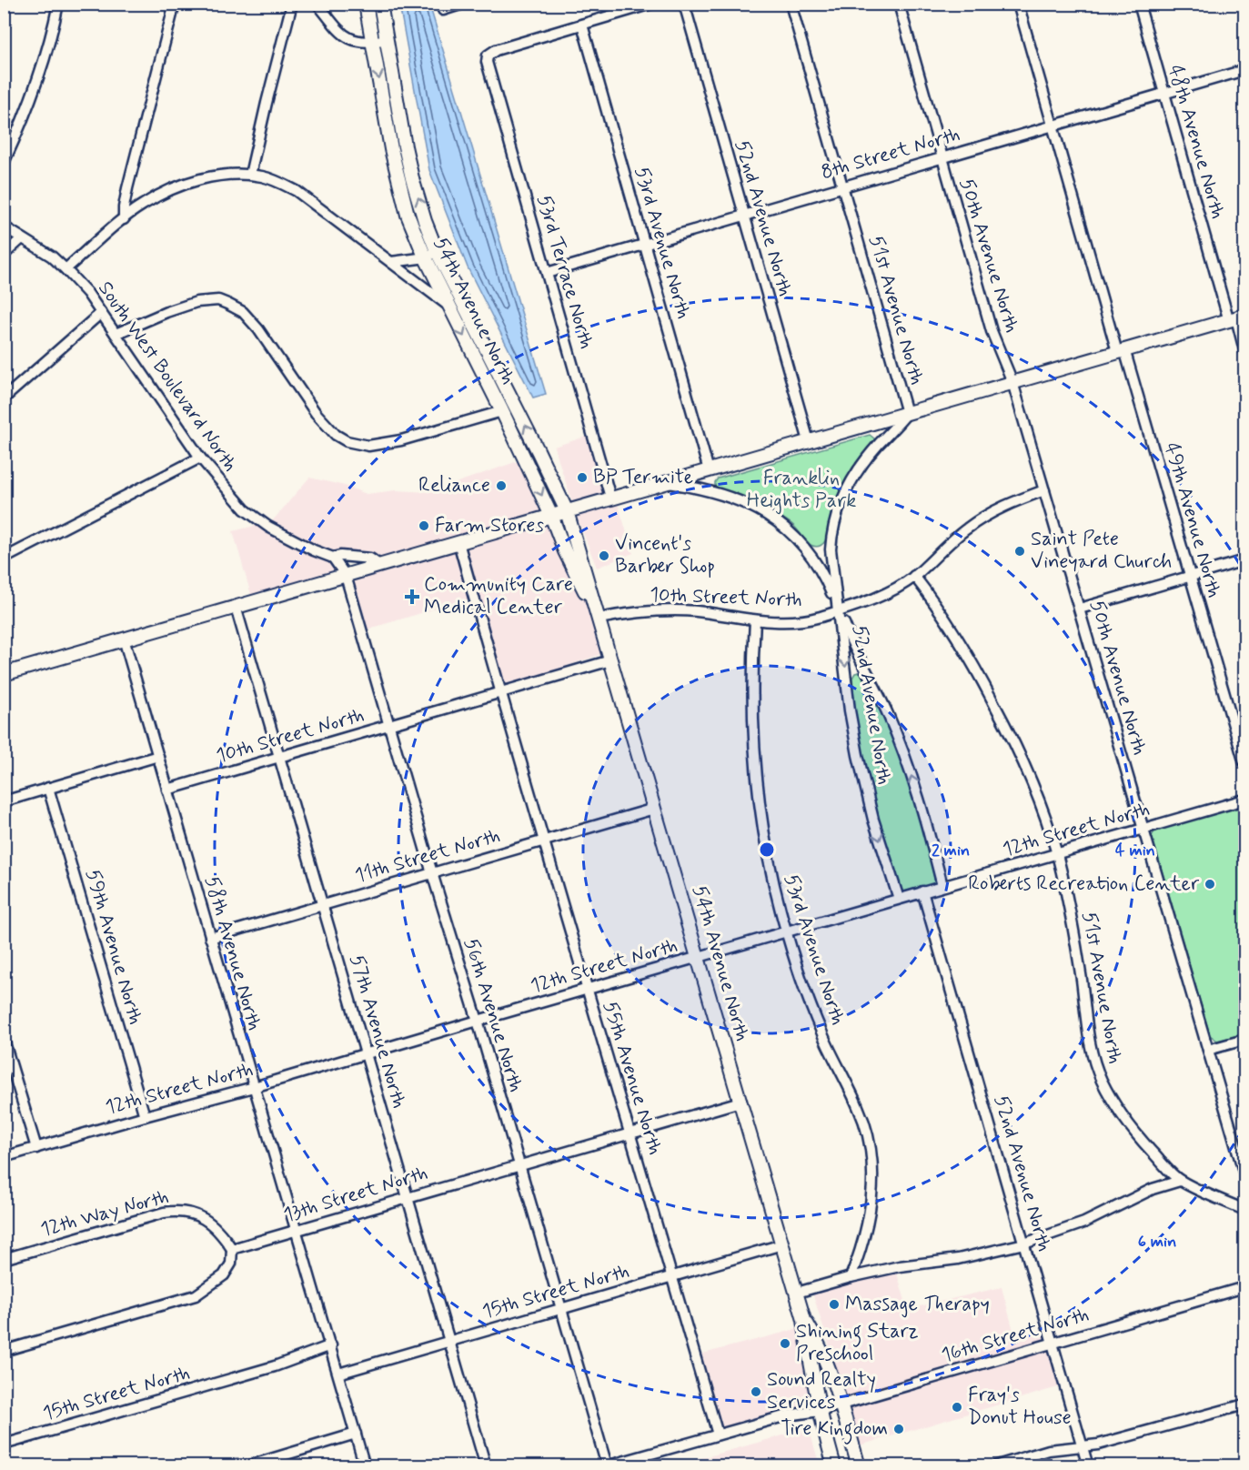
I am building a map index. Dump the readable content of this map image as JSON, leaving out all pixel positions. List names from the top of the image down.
{
  "streets": {
    "main road": ["54th Avenue North"],
    "street": [
      "48th Avenue North",
      "8th Street North",
      "52nd Avenue North",
      "53rd Avenue North",
      "50th Avenue North",
      "53rd Terrace North",
      "51st Avenue North",
      "South West Boulevard North",
      "49th Avenue North",
      "10th Street North",
      "12th Street North",
      "11th Street North",
      "59th Avenue North",
      "58th Avenue North",
      "56th Avenue North",
      "57th Avenue North",
      "55th Avenue North",
      "13th Street North",
      "12th Way North",
      "15th Street North",
      "16th Street North"
    ]
  },
  "crossings": [
    ["48th Avenue North", "8th Street North"],
    ["8th Street North", "52nd Avenue North"],
    ["8th Street North", "53rd Avenue North"],
    ["8th Street North", "50th Avenue North"],
    ["8th Street North", "53rd Terrace North"],
    ["8th Street North", "51st Avenue North"],
    ["8th Street North", "49th Avenue North"],
    ["52nd Avenue North", "51st Avenue North"],
    ["52nd Avenue North", "10th Street North"],
    ["52nd Avenue North", "12th Street North"],
    ["52nd Avenue North", "16th Street North"],
    ["53rd Avenue North", "53rd Terrace North"],
    ["53rd Avenue North", "10th Street North"],
    ["53rd Avenue North", "12th Street North"],
    ["50th Avenue North", "10th Street North"],
    ["50th Avenue North", "12th Street North"],
    ["51st Avenue North", "10th Street North"],
    ["51st Avenue North", "12th Street North"],
    ["54th Avenue North", "10th Street North"],
    ["54th Avenue North", "12th Street North"],
    ["54th Avenue North", "11th Street North"],
    ["54th Avenue North", "13th Street North"],
    ["54th Avenue North", "15th Street North"],
    ["54th Avenue North", "16th Street North"],
    ["10th Street North", "58th Avenue North"],
    ["10th Street North", "56th Avenue North"],
    ["10th Street North", "57th Avenue North"],
    ["10th Street North", "55th Avenue North"],
    ["12th Street North", "59th Avenue North"],
    ["12th Street North", "58th Avenue North"],
    ["12th Street North", "56th Avenue North"],
    ["12th Street North", "57th Avenue North"],
    ["12th Street North", "55th Avenue North"],
    ["11th Street North", "58th Avenue North"],
    ["11th Street North", "56th Avenue North"],
    ["11th Street North", "57th Avenue North"],
    ["11th Street North", "55th Avenue North"],
    ["58th Avenue North", "13th Street North"],
    ["58th Avenue North", "15th Street North"],
    ["56th Avenue North", "13th Street North"],
    ["56th Avenue North", "15th Street North"],
    ["56th Avenue North", "16th Street North"],
    ["57th Avenue North", "13th Street North"],
    ["57th Avenue North", "15th Street North"],
    ["55th Avenue North", "13th Street North"],
    ["55th Avenue North", "15th Street North"],
    ["55th Avenue North", "16th Street North"],
    ["13th Street North", "12th Way North"]
  ],
  "parks": ["Franklin Heights Park"],
  "places": {
    "other": [
      "BP Termite",
      "Reliance",
      "Farm Stores",
      "Saint Pete Vineyard Church",
      "Vincent's Barber Shop",
      "Roberts Recreation Center",
      "Massage Therapy",
      "Shining Starz Preschool",
      "Sound Realty Services",
      "Fray's Donut House",
      "Tire Kingdom"
    ],
    "health": ["Community Care Medical Center"]
  },
  "rings": ["2 min", "4 min", "6 min"]
}
